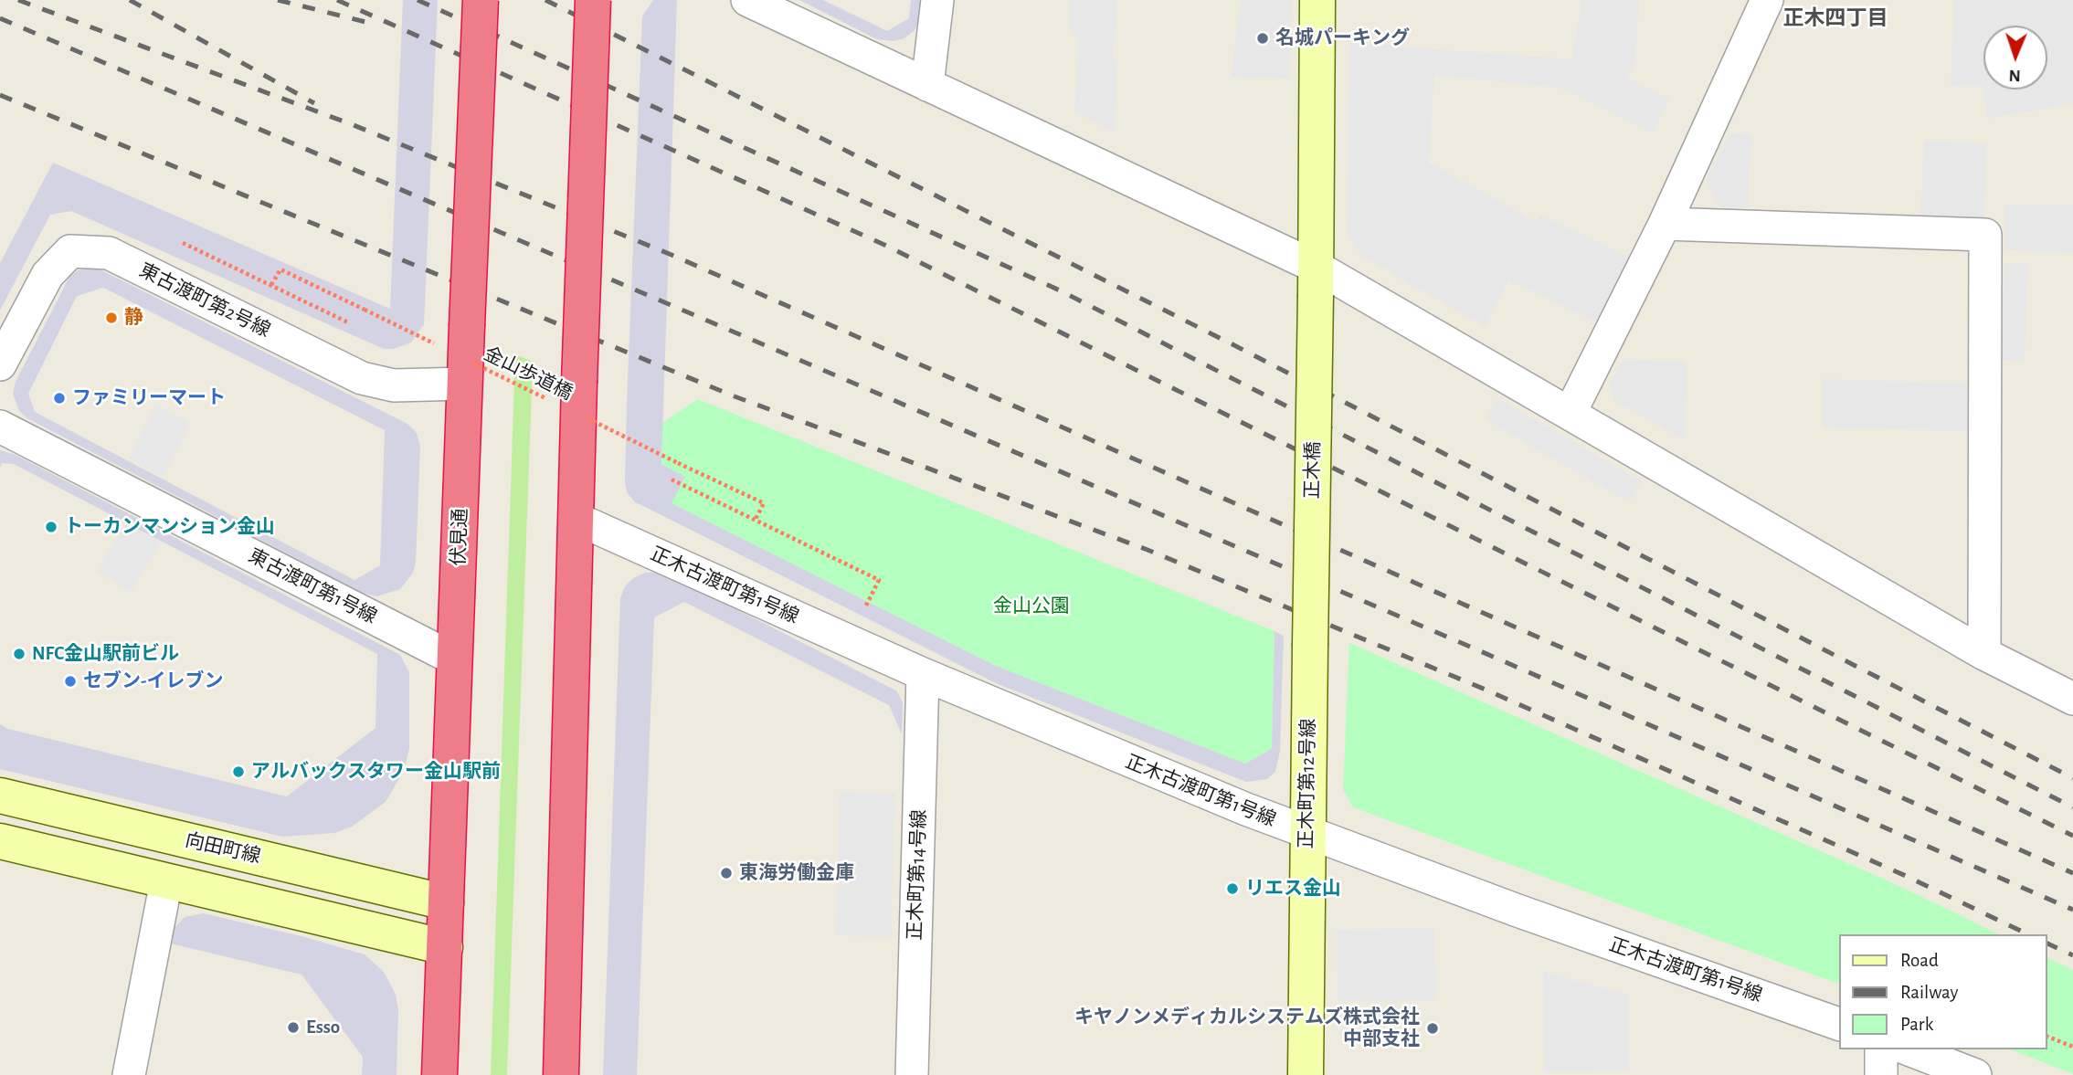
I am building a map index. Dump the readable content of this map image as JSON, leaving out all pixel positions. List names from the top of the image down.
{
  "streets": {
    "highway": ["伏見通"],
    "street": [
      "東古渡町第2号線",
      "正木橋",
      "正木古渡町第1号線",
      "東古渡町第1号線",
      "正木町第12号線",
      "向田町線",
      "正木町第14号線"
    ],
    "path": ["金山歩道橋"]
  },
  "crossings": [
    ["東古渡町第2号線", "金山歩道橋"],
    ["東古渡町第2号線", "伏見通"],
    ["金山歩道橋", "伏見通"],
    ["正木橋", "正木町第12号線"],
    ["伏見通", "東古渡町第1号線"],
    ["伏見通", "向田町線"],
    ["正木古渡町第1号線", "正木町第12号線"],
    ["正木古渡町第1号線", "正木町第14号線"]
  ],
  "districts": ["正木四丁目"],
  "parks": ["金山公園"],
  "places": [
    "名城パーキング",
    "静",
    "ファミリーマート",
    "トーカンマンション金山",
    "NFC金山駅前ビル",
    "セブン-イレブン",
    "アルバックスタワー金山駅前",
    "東海労働金庫",
    "リエス金山",
    "Esso",
    "キヤノンメディカルシステムズ株式会社 中部支社"
  ],
  "legend": ["Road", "Railway", "Park"],
  "north": "bottom"
}
